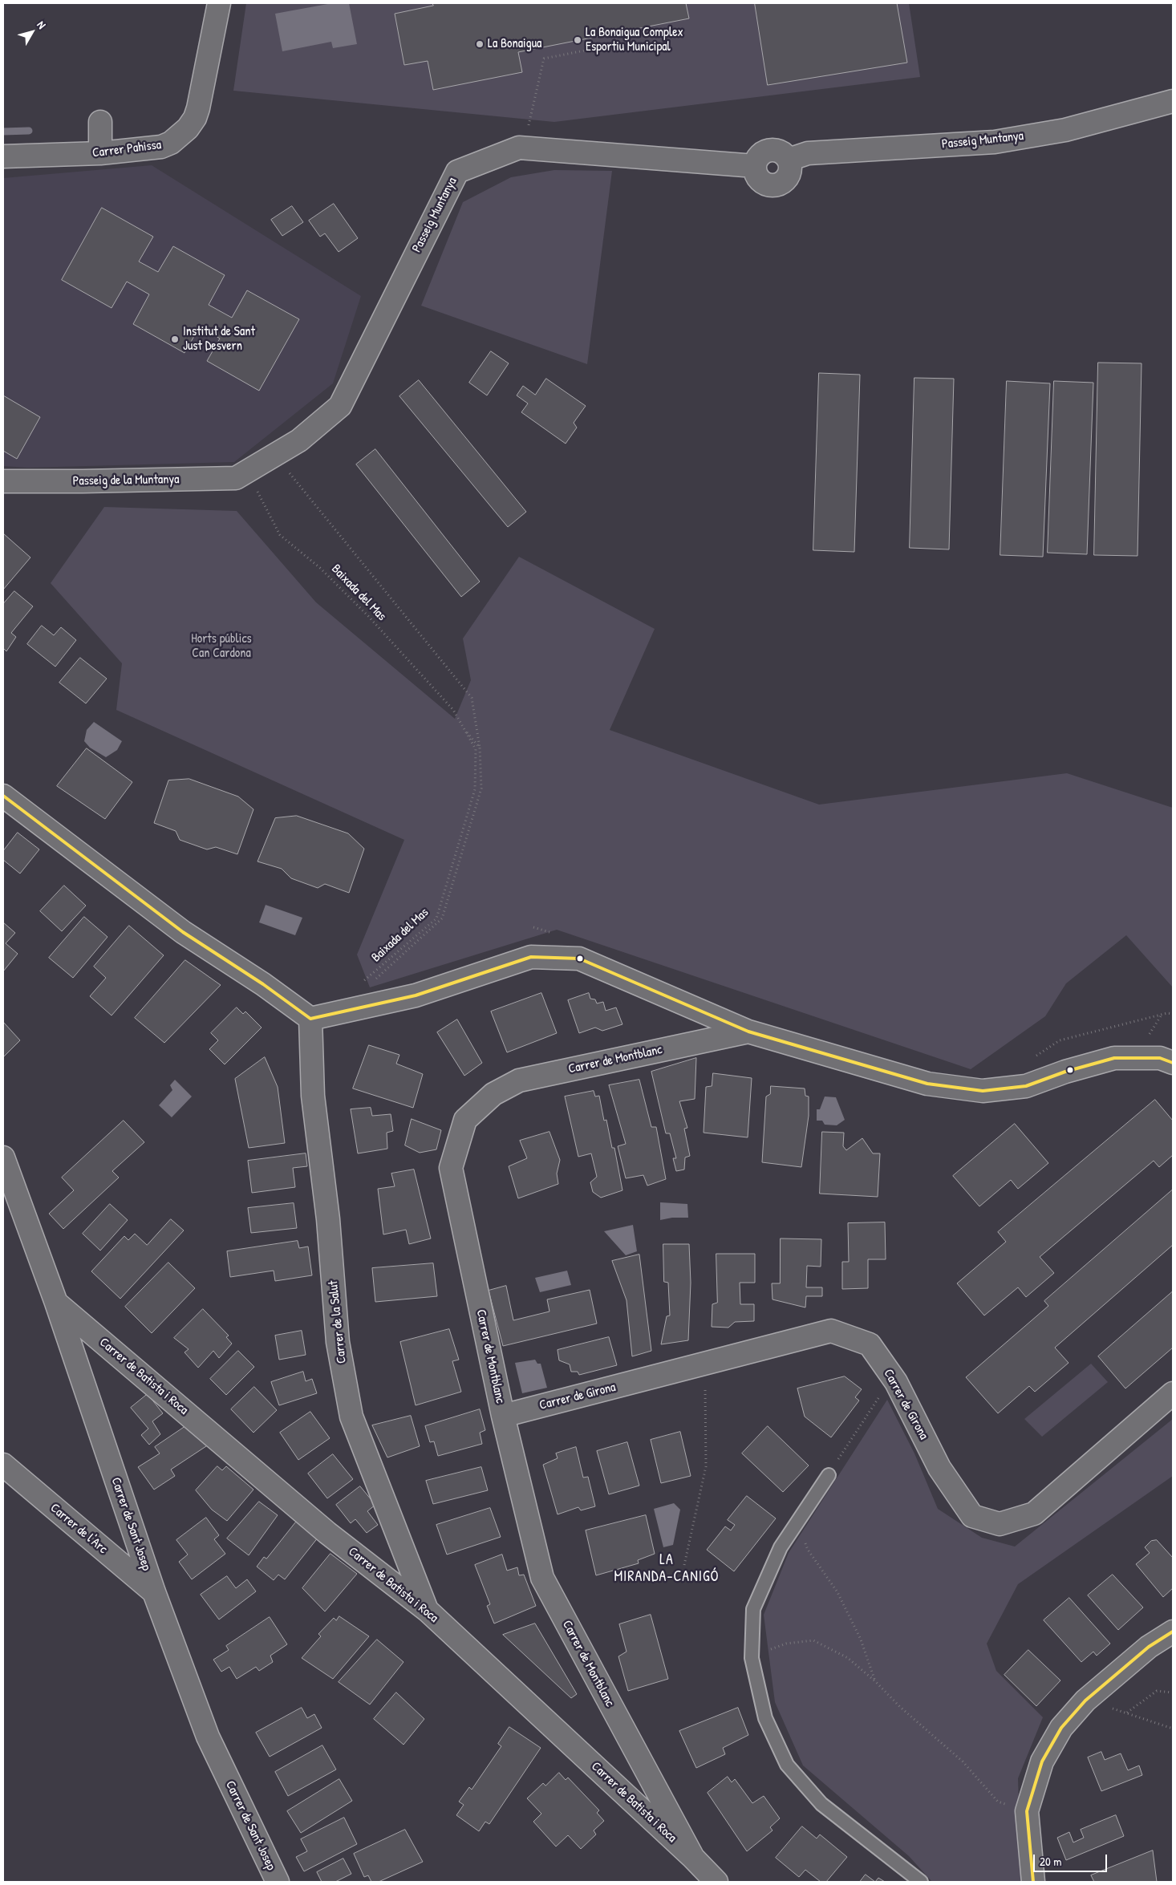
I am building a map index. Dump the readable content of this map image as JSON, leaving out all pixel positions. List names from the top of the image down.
{
  "streets": {
    "street": [
      "Passeig Muntanya",
      "Carrer Pahissa",
      "Passeig de la Muntanya",
      "Carrer de Montblanc",
      "Carrer de la Salut",
      "Carrer de Batista i Roca",
      "Carrer de Girona",
      "Carrer de Sant Josep",
      "Carrer de l'Arc"
    ],
    "path": ["Baixada del Mas"]
  },
  "crossings": [
    ["Passeig Muntanya", "Passeig de la Muntanya"],
    ["Passeig Muntanya", "Baixada del Mas"],
    ["Passeig de la Muntanya", "Baixada del Mas"],
    ["Carrer de Montblanc", "Carrer de Batista i Roca"],
    ["Carrer de Montblanc", "Carrer de Girona"],
    ["Carrer de la Salut", "Carrer de Batista i Roca"],
    ["Carrer de Batista i Roca", "Carrer de Sant Josep"],
    ["Carrer de Sant Josep", "Carrer de l'Arc"]
  ],
  "districts": ["LA MIRANDA-CANIGÓ"],
  "parks": ["Horts públics Can Cardona"],
  "places": ["La Bonaigua Complex Esportiu Municipal", "La Bonaigua", "Institut de Sant Just Desvern"],
  "scale_bar": "20 m",
  "north": "top right"
}
